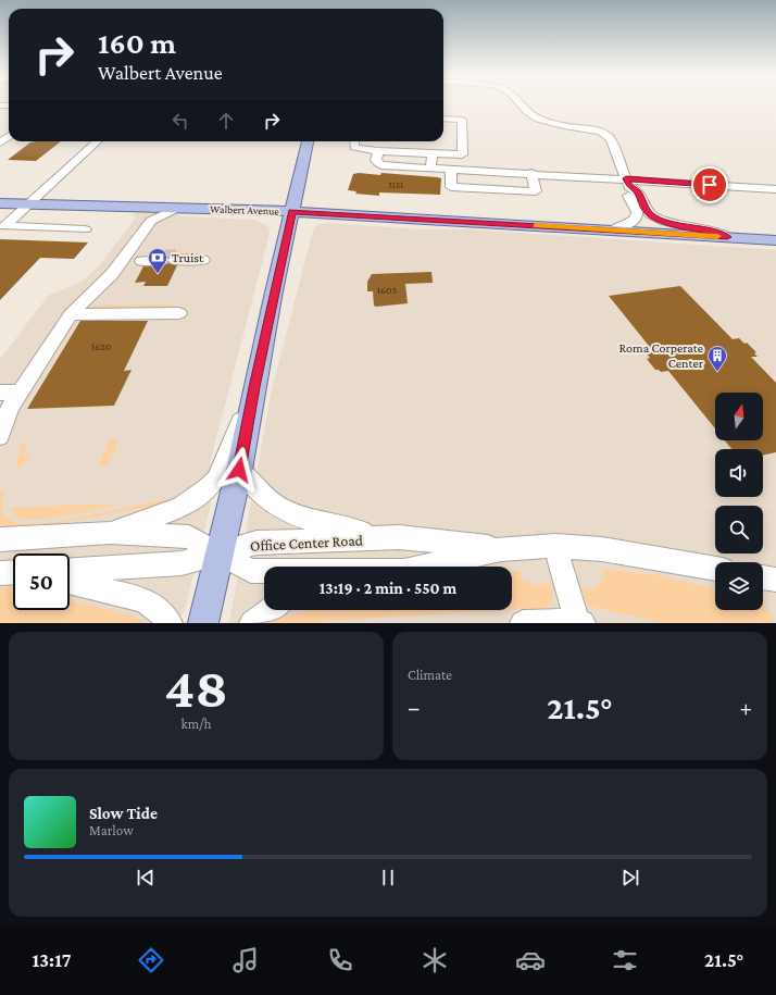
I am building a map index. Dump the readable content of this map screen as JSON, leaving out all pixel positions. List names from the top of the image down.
{
  "streets": {
    "main road": ["Walbert Avenue"],
    "street": ["Office Center Road"]
  },
  "places": {
    "bank": ["Truist"],
    "building": ["Roma Corperate Center"]
  },
  "house_numbers": ["3151", "1603", "1620"],
  "north": "top",
  "page": {
    "turn": ["160 m", "Walbert Avenue"],
    "limit": "50",
    "trip": "13:19 · 2 min · 550 m",
    "tile": [
      ["48", "km/h"],
      "Climate"
    ],
    "heat": ["−", "21.5°", "+"],
    "song": ["Slow Tide", "Marlow"],
    "tabs": ["13:17", "21.5°"]
  }
}
